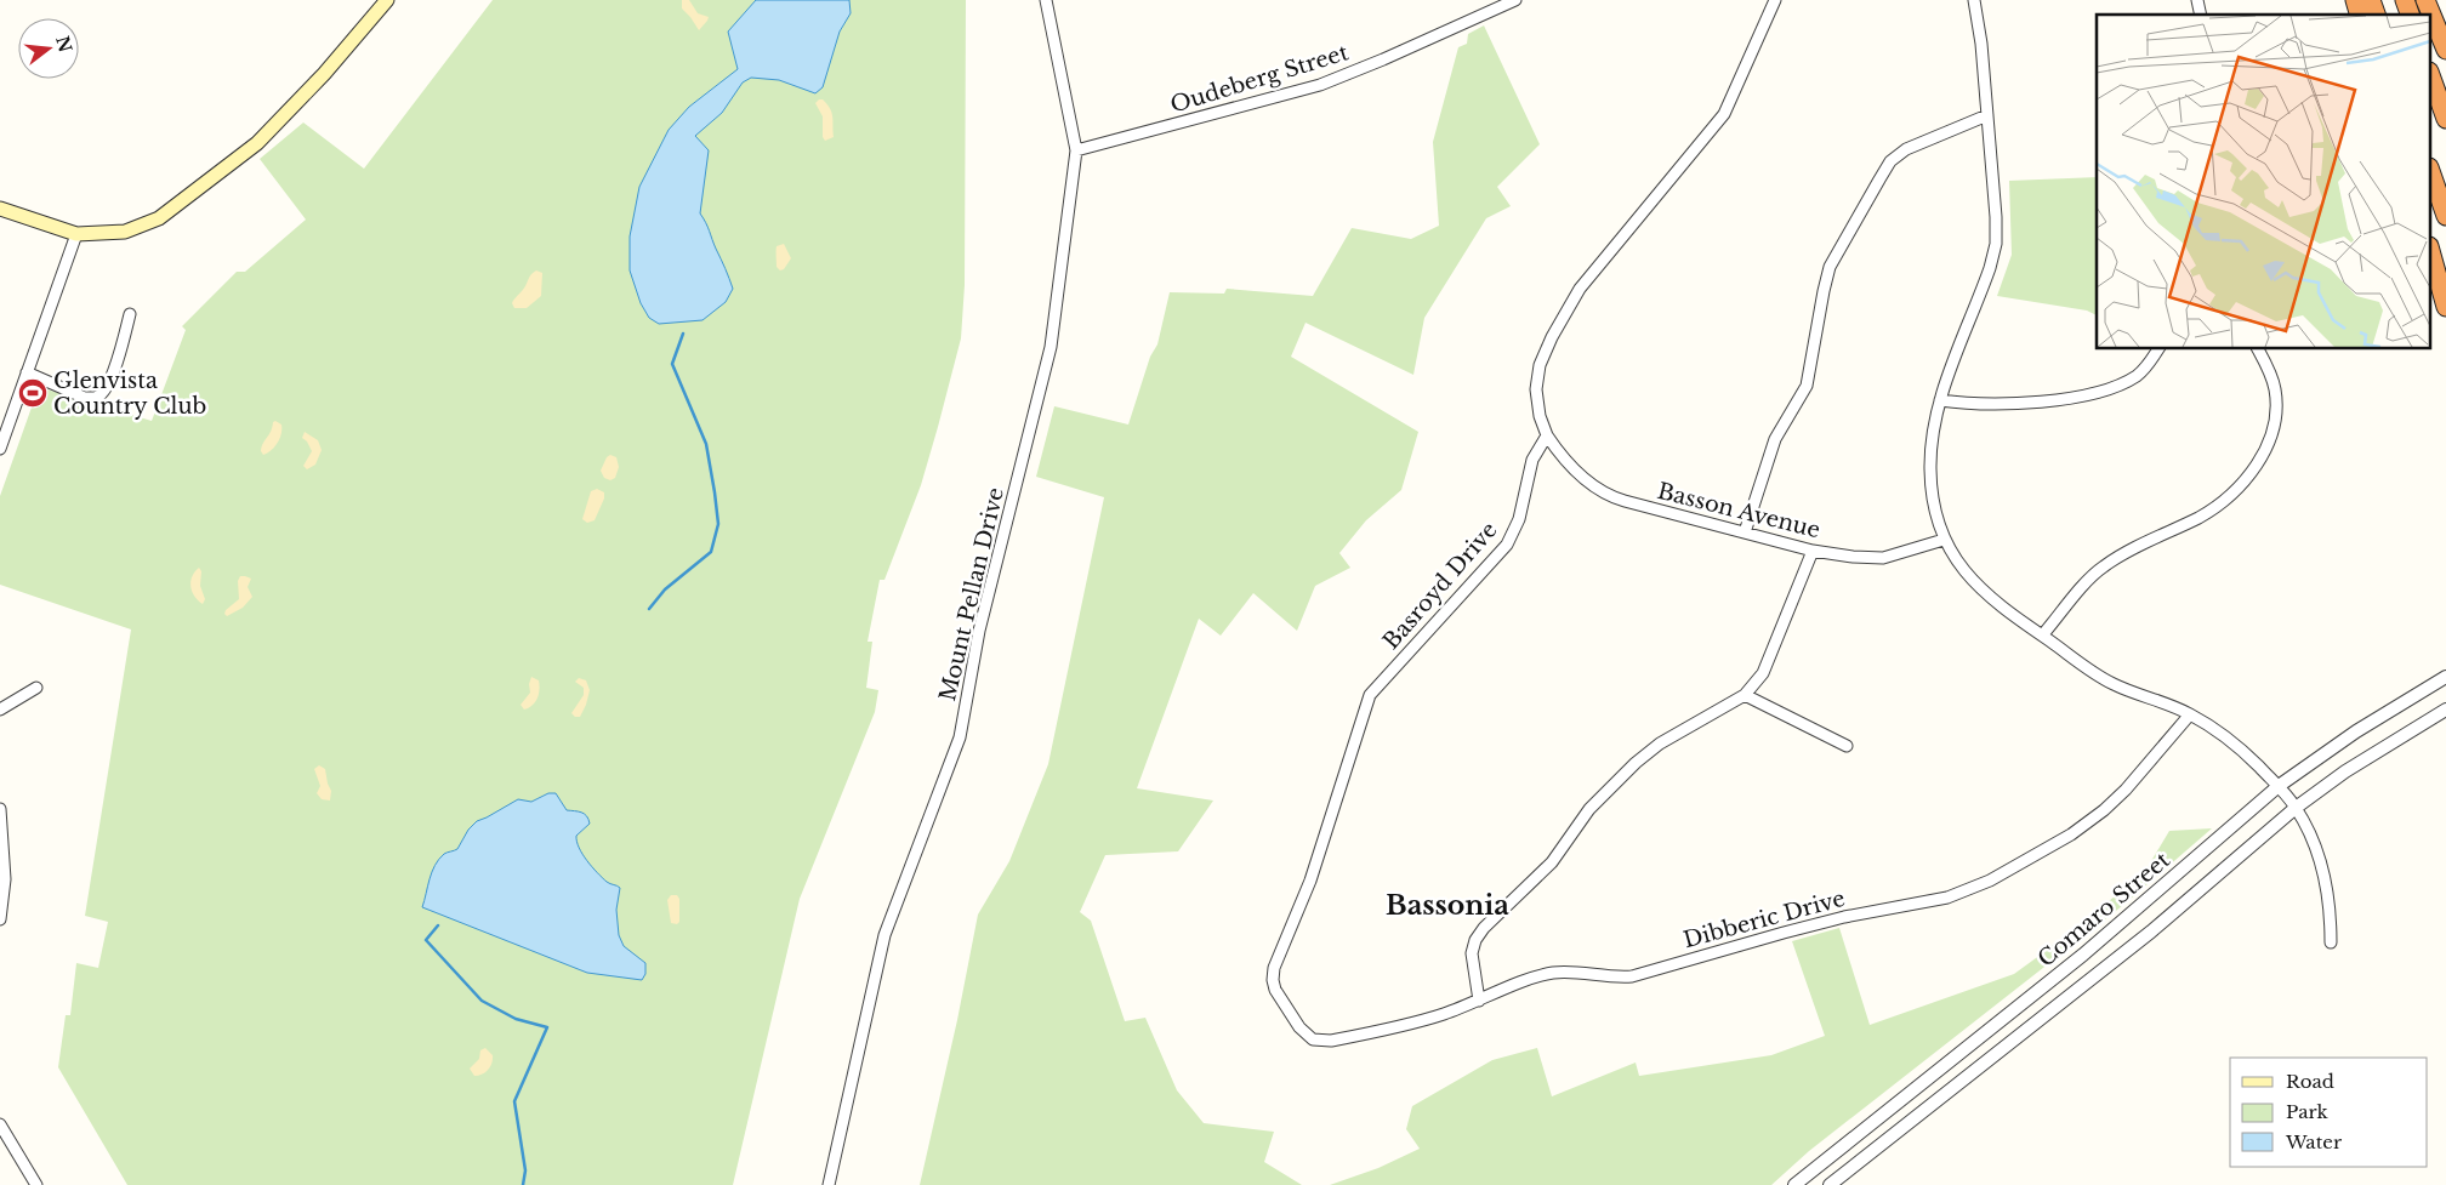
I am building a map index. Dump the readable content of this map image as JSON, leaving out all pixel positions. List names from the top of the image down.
{
  "streets": {
    "street": [
      "Oudeberg Street",
      "Basson Avenue",
      "Basroyd Drive",
      "Mount Pellan Drive",
      "Comaro Street",
      "Dibberic Drive"
    ]
  },
  "crossings": [
    ["Oudeberg Street", "Mount Pellan Drive"],
    ["Basson Avenue", "Basroyd Drive"],
    ["Basroyd Drive", "Dibberic Drive"]
  ],
  "districts": ["Bassonia"],
  "places": {
    "sports": ["Glenvista Country Club"]
  },
  "legend": ["Road", "Park", "Water"],
  "north": "right"
}
